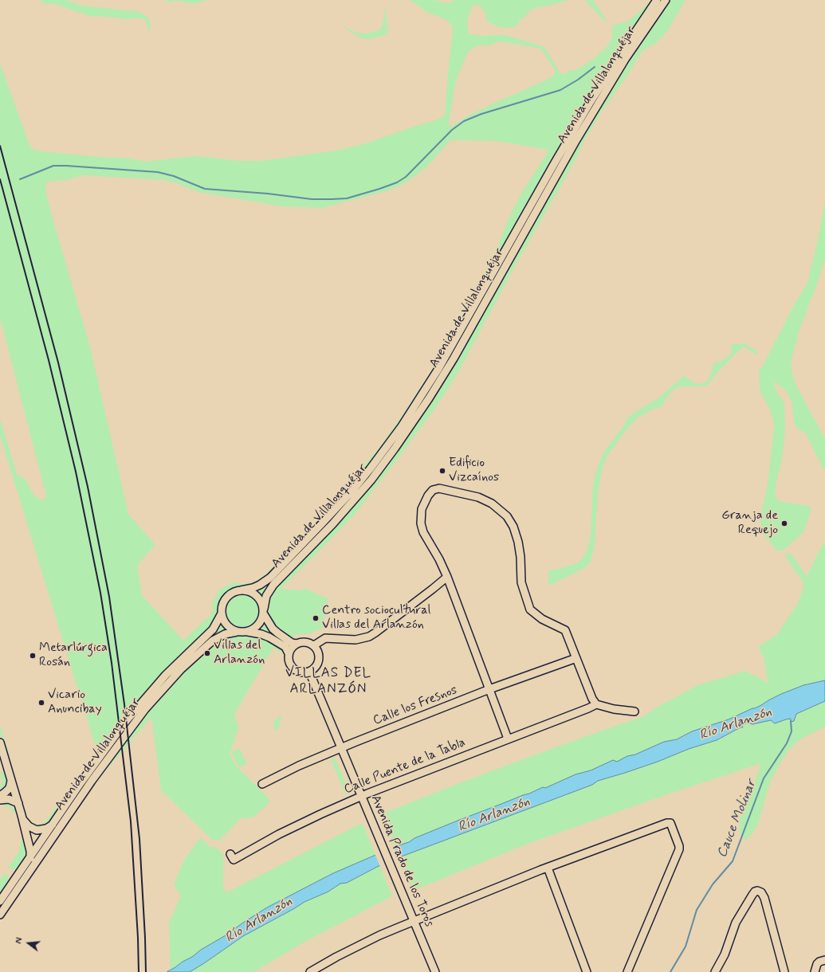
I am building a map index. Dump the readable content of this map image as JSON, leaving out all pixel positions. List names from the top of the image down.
{
  "streets": {
    "street": [
      "Avenida de Villalonquéjar",
      "Calle los Fresnos",
      "Calle Puente de la Tabla",
      "Avenida Prado de los Toros"
    ]
  },
  "crossings": [
    ["Calle los Fresnos", "Avenida Prado de los Toros"],
    ["Calle Puente de la Tabla", "Avenida Prado de los Toros"]
  ],
  "districts": ["VILLAS DEL ARLANZÓN"],
  "water": ["Río Arlanzón", "Cauce Molinar"],
  "places": [
    "Edificio Vizcaínos",
    "Granja de Requejo",
    "Centro sociocultural Villas del Arlanzón",
    "Villas del Arlanzón",
    "Metarlúrgica Rosán",
    "Vicario Anuncibay"
  ],
  "north": "left"
}
